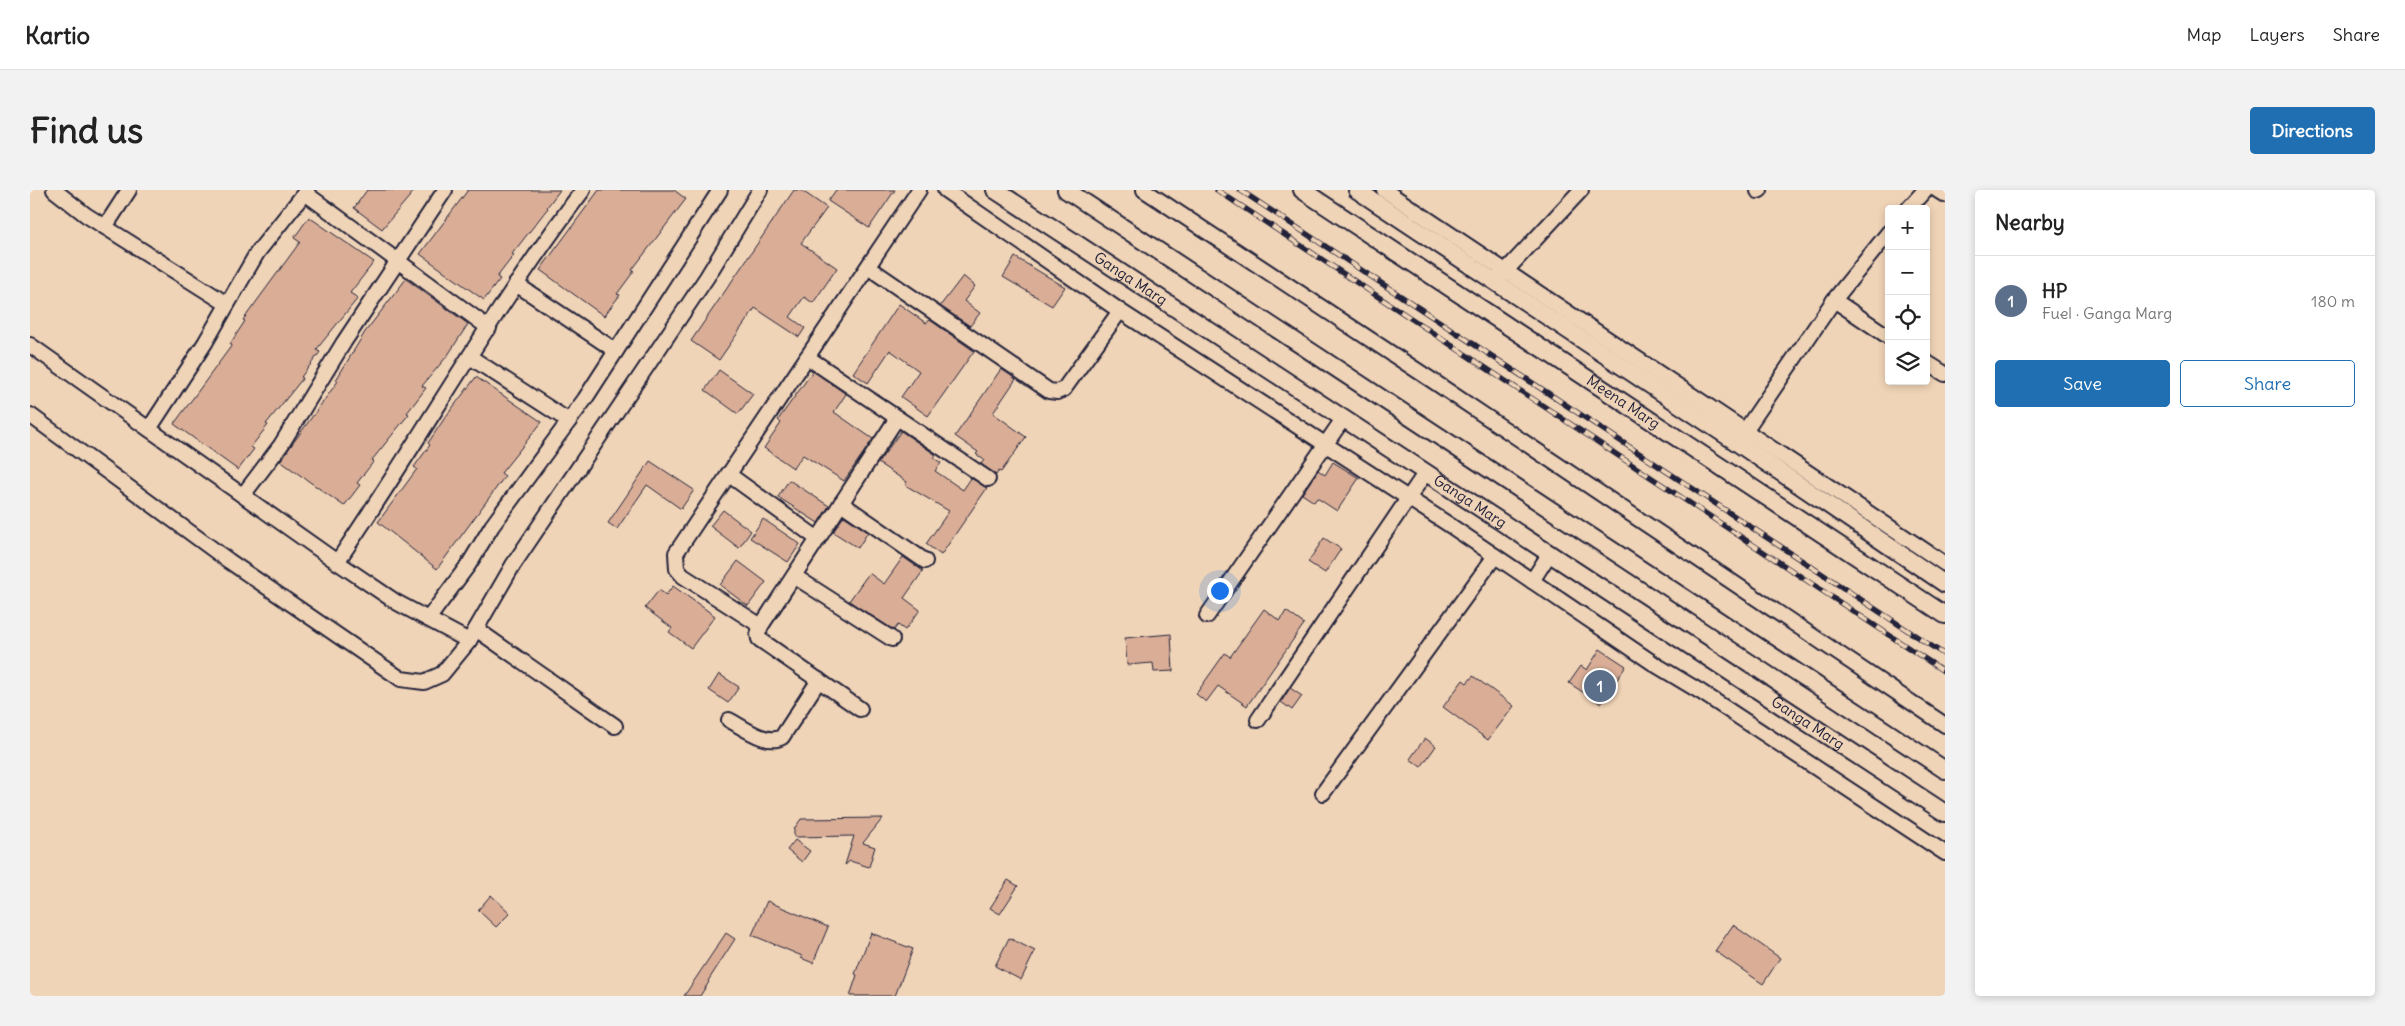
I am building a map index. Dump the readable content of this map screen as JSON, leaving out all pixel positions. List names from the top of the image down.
{
  "streets": {
    "street": ["Ganga Marg", "Meena Marg"]
  },
  "page": {
    "header": "Kartio",
    "nav": ["Map", "Layers", "Share"],
    "buttons": [
      "Directions",
      ["Save", "Share"]
    ],
    "title": "Find us",
    "heading": "Nearby",
    "map_buttons": ["+", "−"],
    "list": [
      {
        "mark": "1",
        "name": "HP",
        "note": "Fuel · Ganga Marg",
        "value": "180 m"
      }
    ],
    "pins": "1"
  }
}
